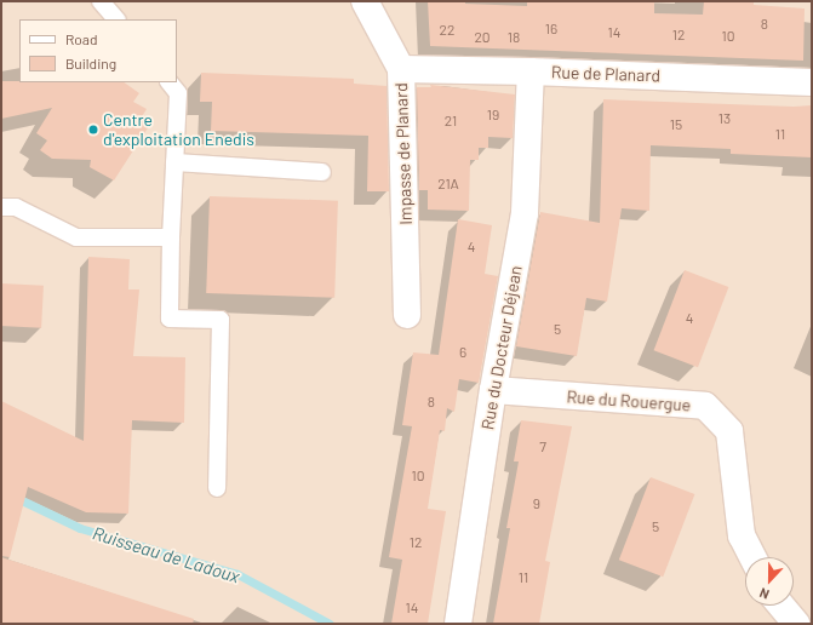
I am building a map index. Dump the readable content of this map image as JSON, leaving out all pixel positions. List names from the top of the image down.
{
  "streets": {
    "street": [
      "Rue de Planard",
      "Impasse de Planard",
      "Rue du Docteur Déjean",
      "Rue du Rouergue"
    ]
  },
  "crossings": [
    ["Rue de Planard", "Impasse de Planard"],
    ["Rue de Planard", "Rue du Docteur Déjean"],
    ["Rue du Docteur Déjean", "Rue du Rouergue"]
  ],
  "water": ["Ruisseau de Ladoux"],
  "places": ["Centre d'exploitation Enedis"],
  "house_numbers": [
    "8",
    "16",
    "22",
    "14",
    "12",
    "10",
    "20",
    "18",
    "19",
    "13",
    "21",
    "15",
    "11",
    "21A",
    "4",
    "4",
    "5",
    "6",
    "8",
    "7",
    "10",
    "9",
    "5",
    "12",
    "11",
    "14"
  ],
  "legend": ["Road", "Building"],
  "north": "bottom"
}
